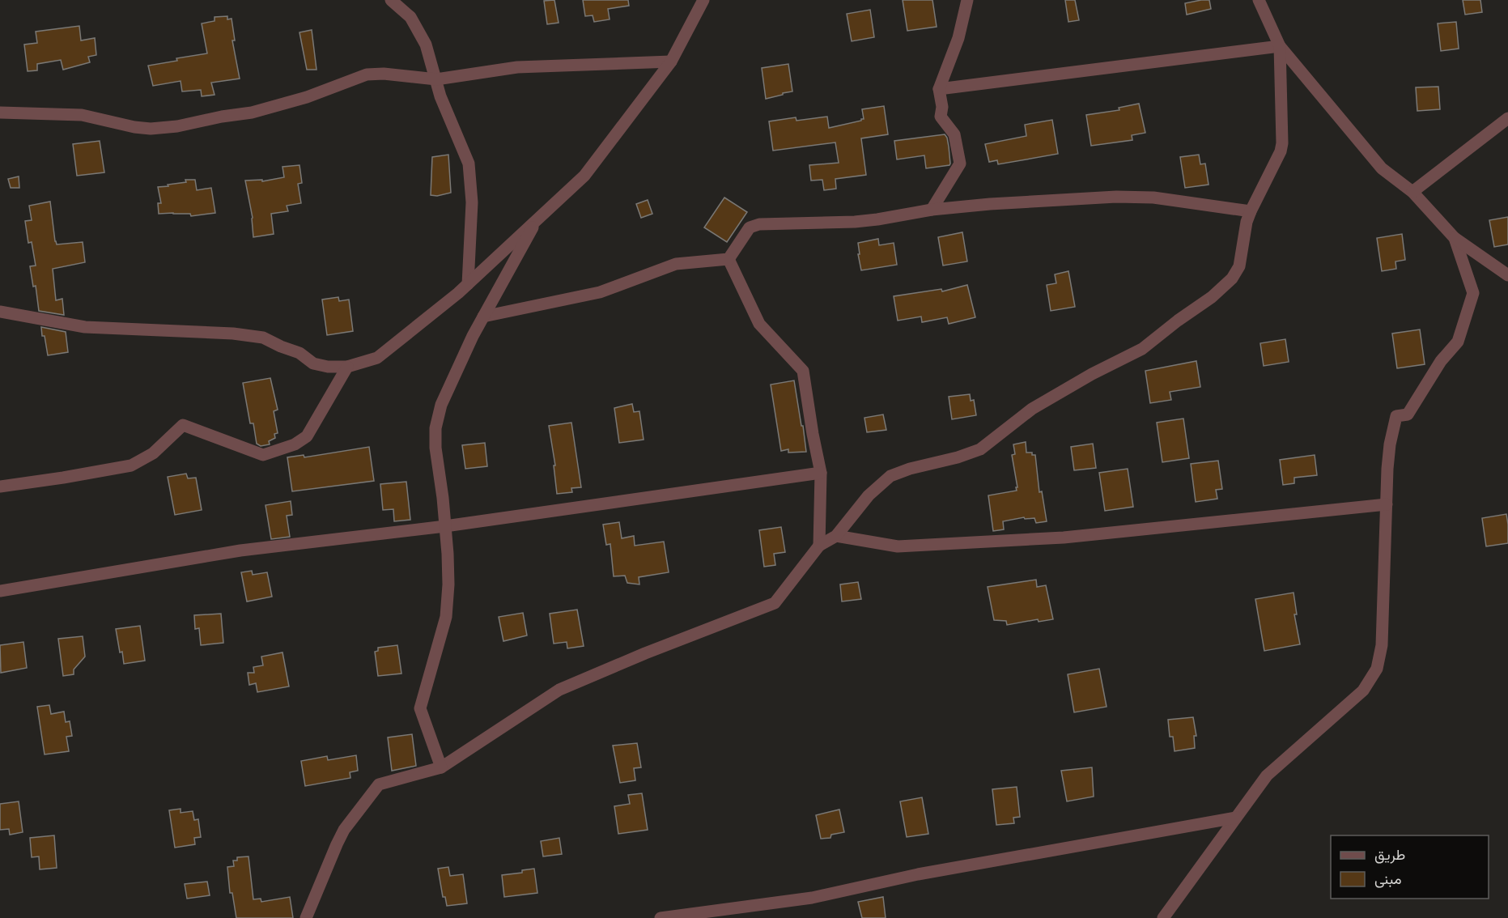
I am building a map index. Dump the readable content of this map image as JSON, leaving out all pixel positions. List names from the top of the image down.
{
  "legend": ["طريق", "مبنى"]
}
